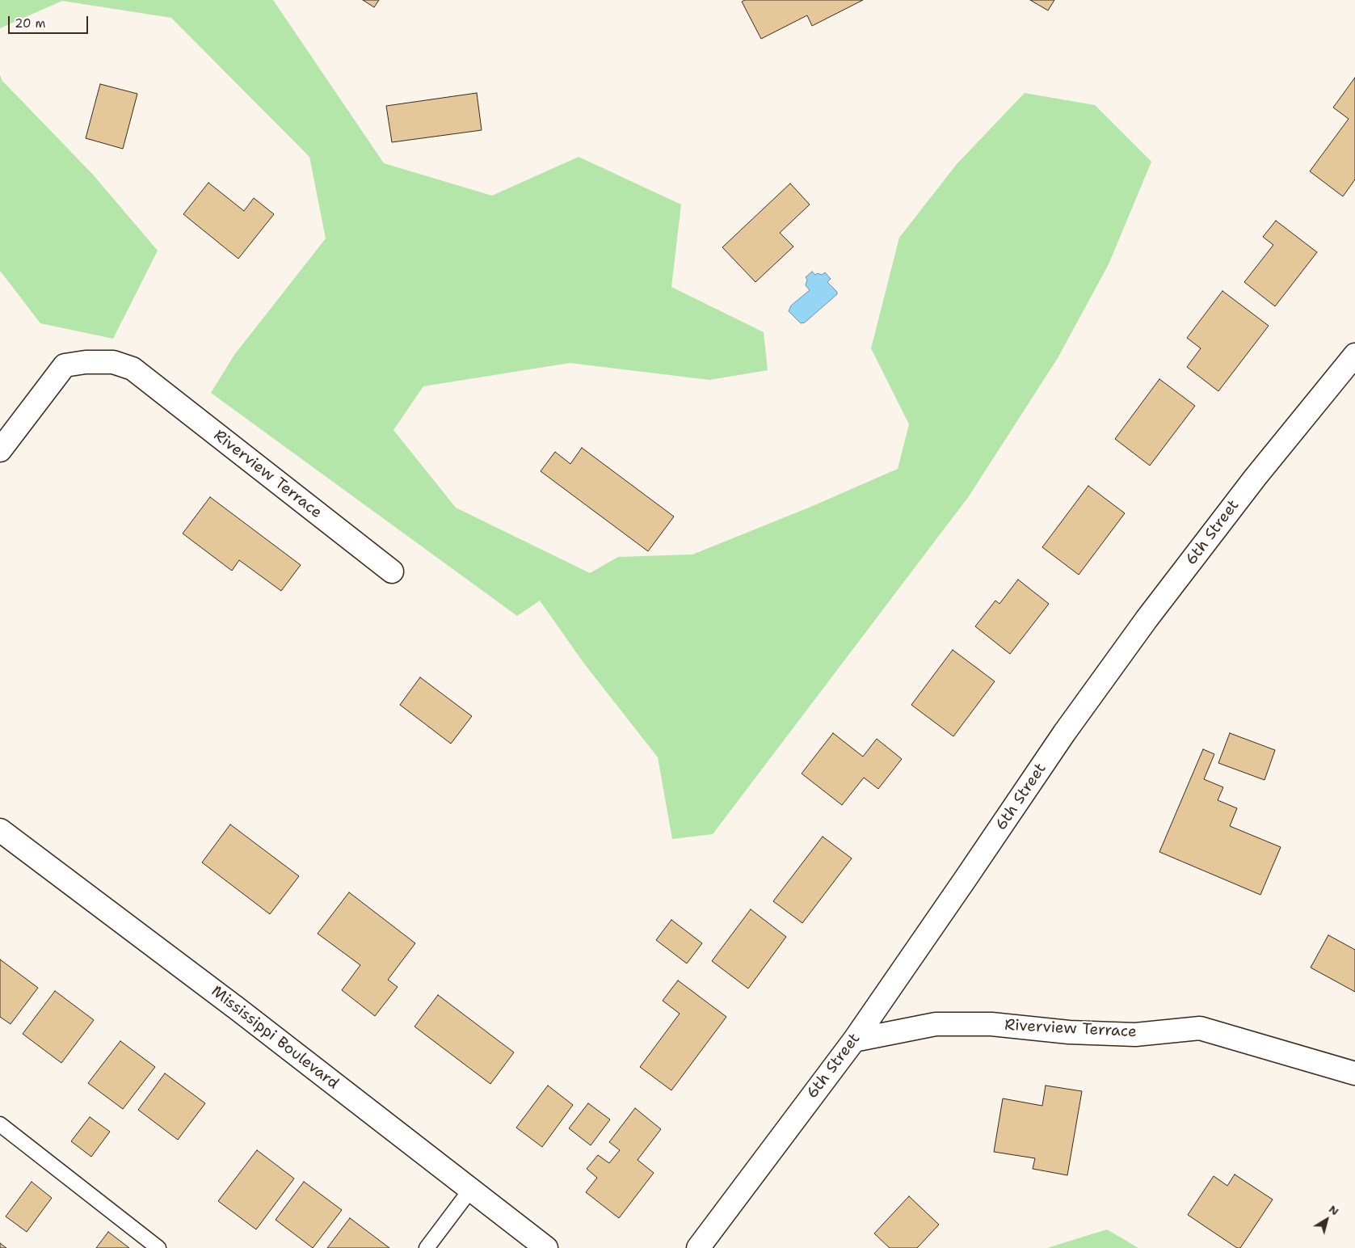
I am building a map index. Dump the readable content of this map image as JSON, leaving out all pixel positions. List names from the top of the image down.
{
  "streets": {
    "street": ["Riverview Terrace", "6th Street", "Mississippi Boulevard"]
  },
  "crossings": [
    ["Riverview Terrace", "6th Street"]
  ],
  "scale_bar": "20 m",
  "north": "top right"
}
